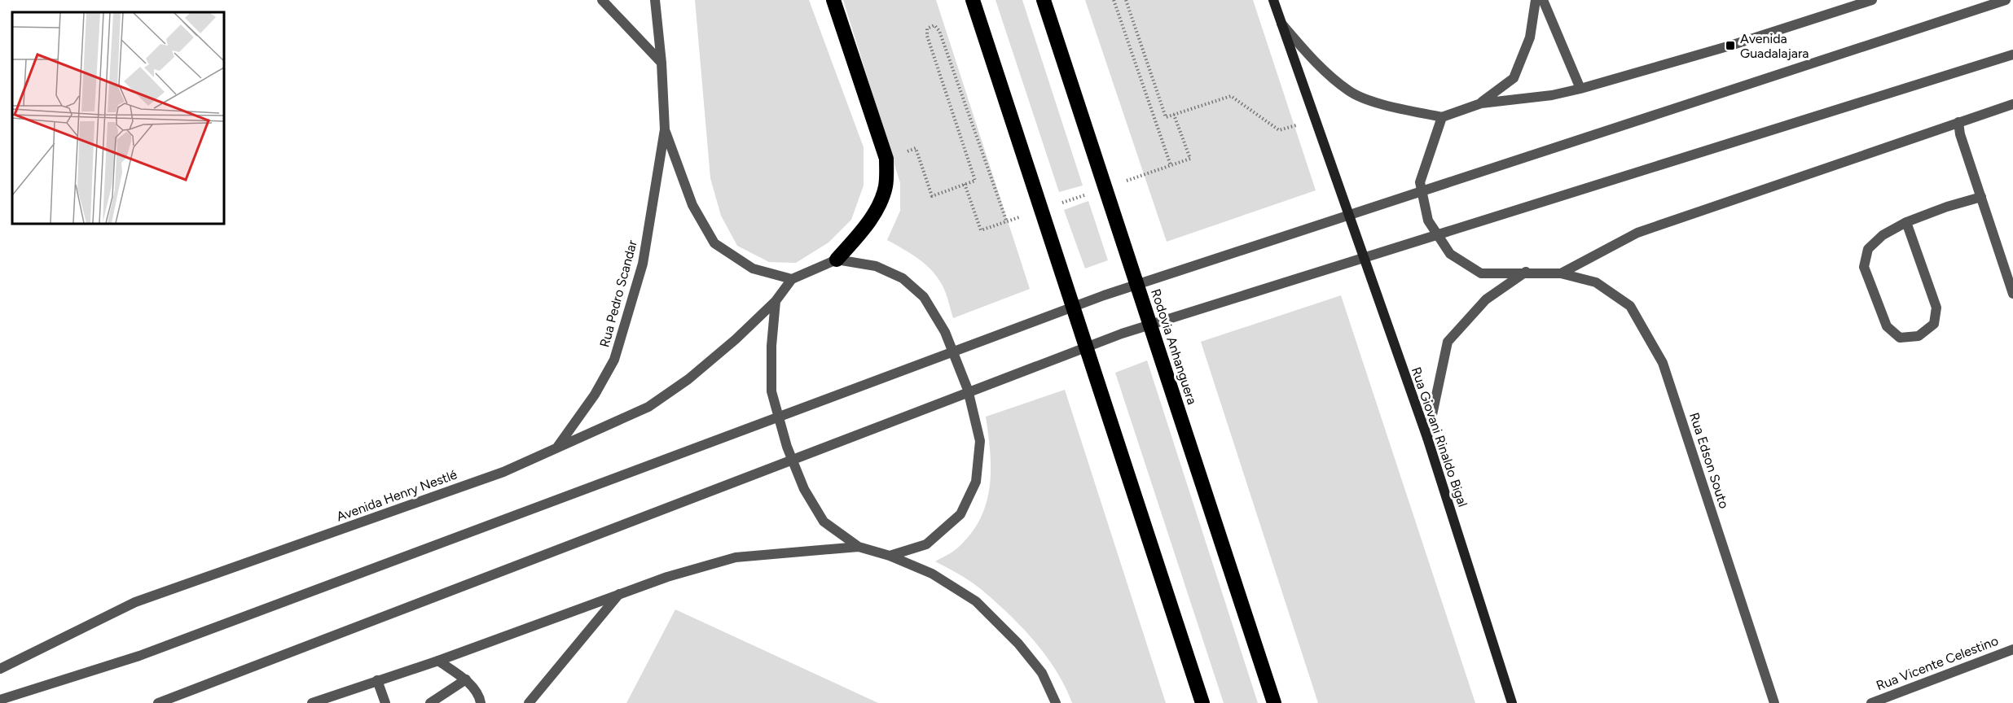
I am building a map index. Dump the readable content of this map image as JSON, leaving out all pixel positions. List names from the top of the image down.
{
  "streets": {
    "highway": ["Rodovia Anhanguera"],
    "main road": ["Rua Giovani Rinaldo Bigal"],
    "street": [
      "Rua Pedro Scandar",
      "Rua Edson Souto",
      "Avenida Henry Nestlé",
      "Rua Vicente Celestino"
    ]
  },
  "crossings": [
    ["Rua Pedro Scandar", "Avenida Henry Nestlé"]
  ],
  "places": {
    "transit": ["Avenida Guadalajara"]
  }
}
